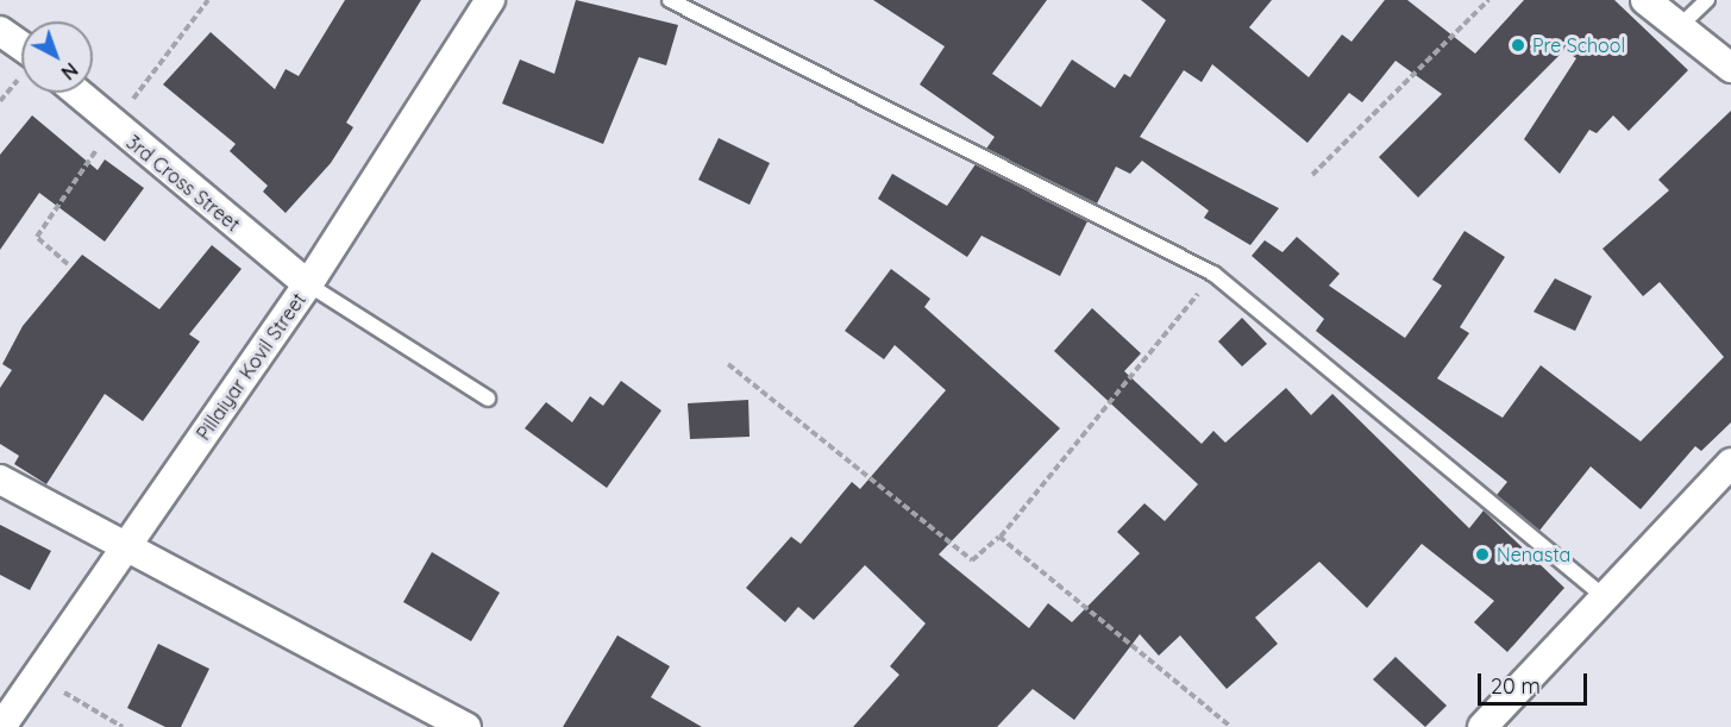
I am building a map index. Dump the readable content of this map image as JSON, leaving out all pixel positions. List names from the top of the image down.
{
  "streets": {
    "street": ["3rd Cross Street", "Pillaiyar Kovil Street"]
  },
  "crossings": [
    ["3rd Cross Street", "Pillaiyar Kovil Street"]
  ],
  "places": ["Pre School", "Nenasta"],
  "scale_bar": "20 m",
  "north": "bottom right"
}
